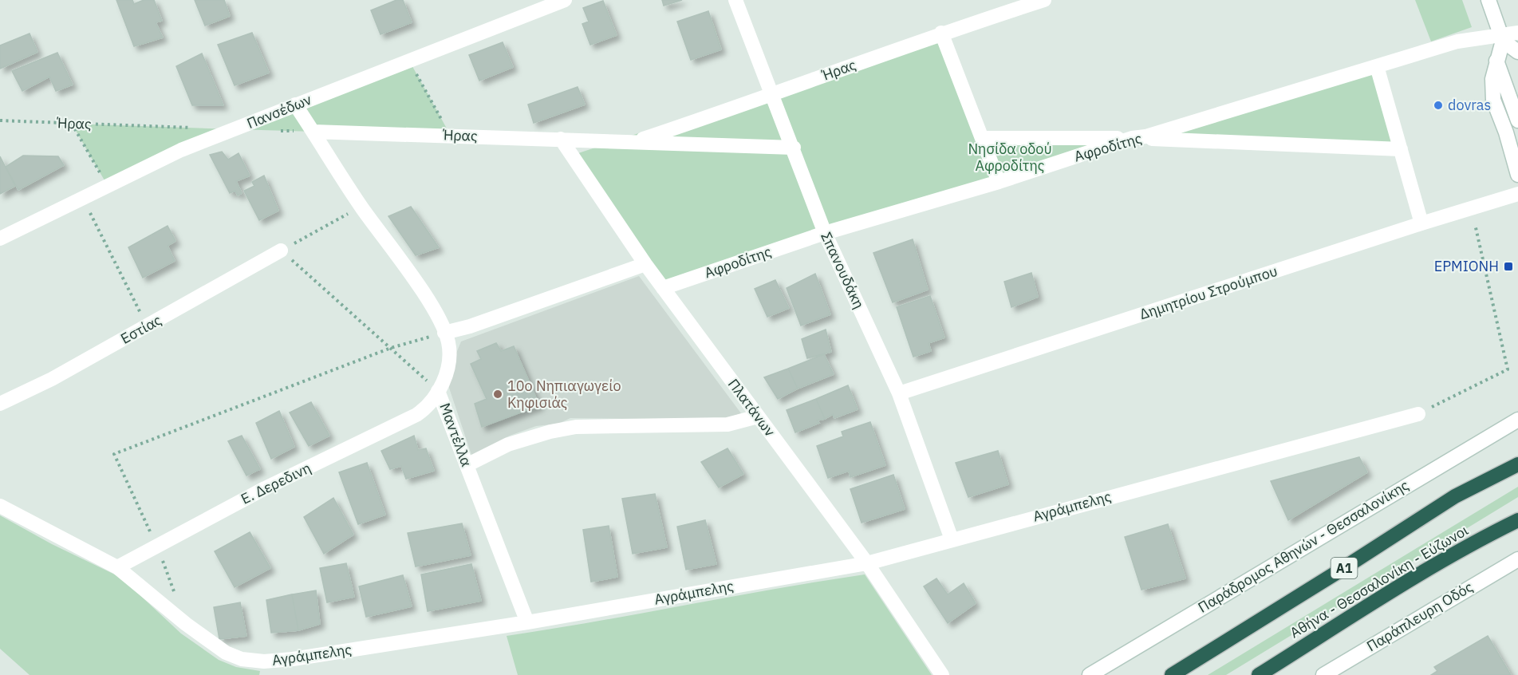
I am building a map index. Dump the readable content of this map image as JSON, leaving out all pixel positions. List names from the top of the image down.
{
  "streets": {
    "highway": ["Α1", "Αθήνα - Θεσσαλονίκη - Εύζωνοι"],
    "street": [
      "Ήρας",
      "Πανσέδων",
      "Αφροδίτης",
      "Σπανουδάκη",
      "Δημητρίου Στρούμπου",
      "Εστίας",
      "Πλατάνων",
      "Μαντέλλα",
      "Ε. Δερεδινη",
      "Αγράμπελης",
      "Παράδρομος Αθηνών - Θεσσαλονίκης",
      "Παράπλευρη Οδός"
    ]
  },
  "crossings": [
    ["Ήρας", "Σπανουδάκη"],
    ["Ήρας", "Πλατάνων"],
    ["Αφροδίτης", "Σπανουδάκη"],
    ["Αφροδίτης", "Πλατάνων"],
    ["Σπανουδάκη", "Δημητρίου Στρούμπου"],
    ["Σπανουδάκη", "Αγράμπελης"],
    ["Εστίας", "Μαντέλλα"],
    ["Πλατάνων", "Αγράμπελης"],
    ["Μαντέλλα", "Ε. Δερεδινη"],
    ["Μαντέλλα", "Αγράμπελης"],
    ["Ε. Δερεδινη", "Αγράμπελης"]
  ],
  "parks": ["Νησίδα οδού Αφροδίτης"],
  "places": {
    "other": ["dovras", "10ο Νηπιαγωγείο Κηφισιάς"],
    "transit": ["ΕΡΜΙΟΝΗ"]
  }
}
